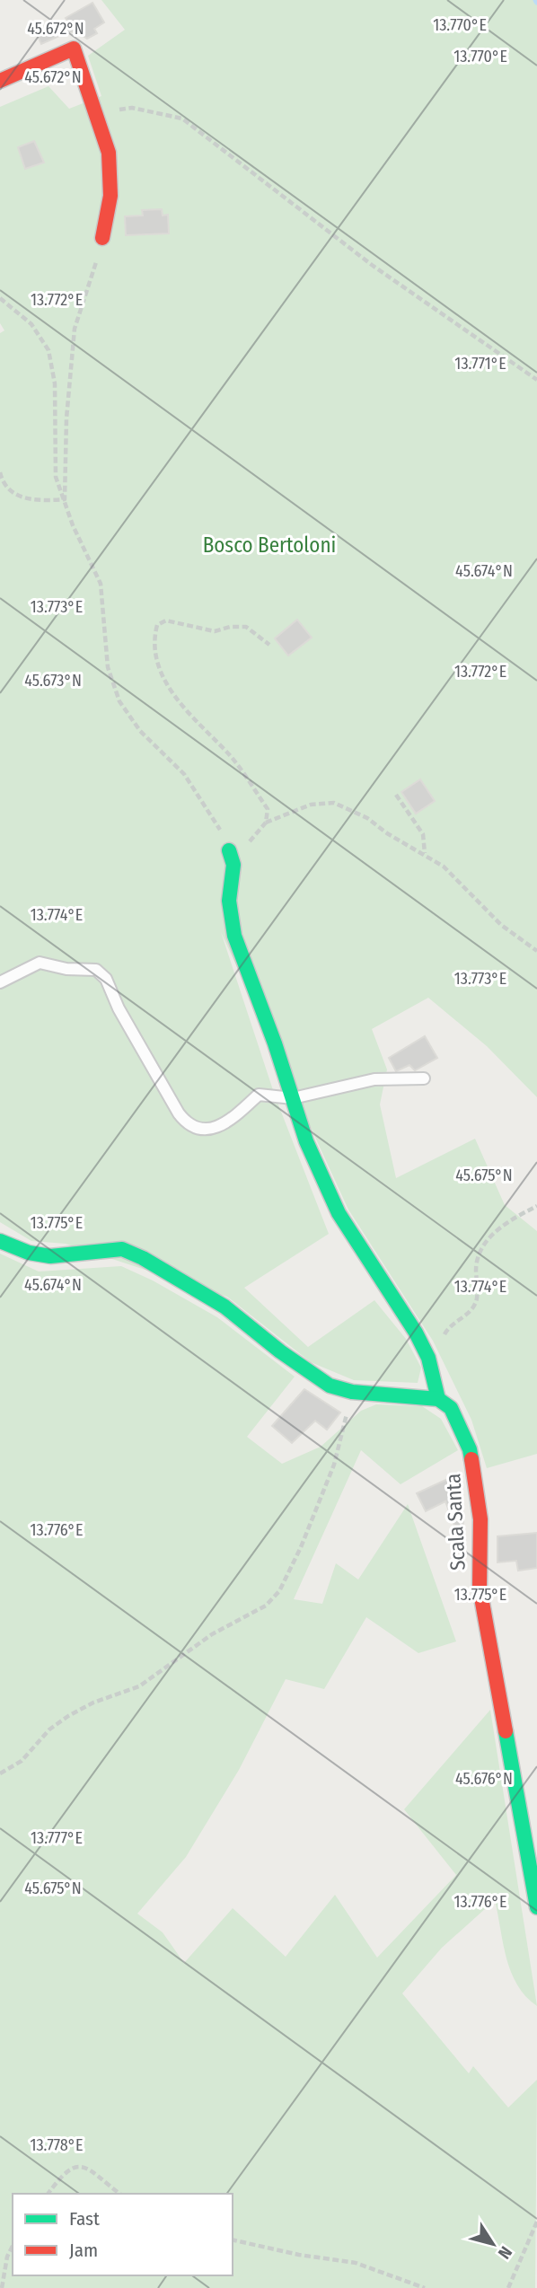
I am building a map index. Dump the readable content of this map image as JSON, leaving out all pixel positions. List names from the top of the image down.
{
  "streets": {
    "street": ["Scala Santa"]
  },
  "parks": ["Bosco Bertoloni"],
  "legend": ["Fast", "Jam"],
  "north": "bottom right",
  "coordinates": [
    "13.770°E",
    "45.672°N",
    "13.772°E",
    "13.771°E",
    "45.674°N",
    "13.773°E",
    "45.673°N",
    "13.774°E",
    "45.675°N",
    "13.775°E",
    "13.776°E",
    "45.676°N",
    "13.777°E",
    "13.778°E"
  ]
}
